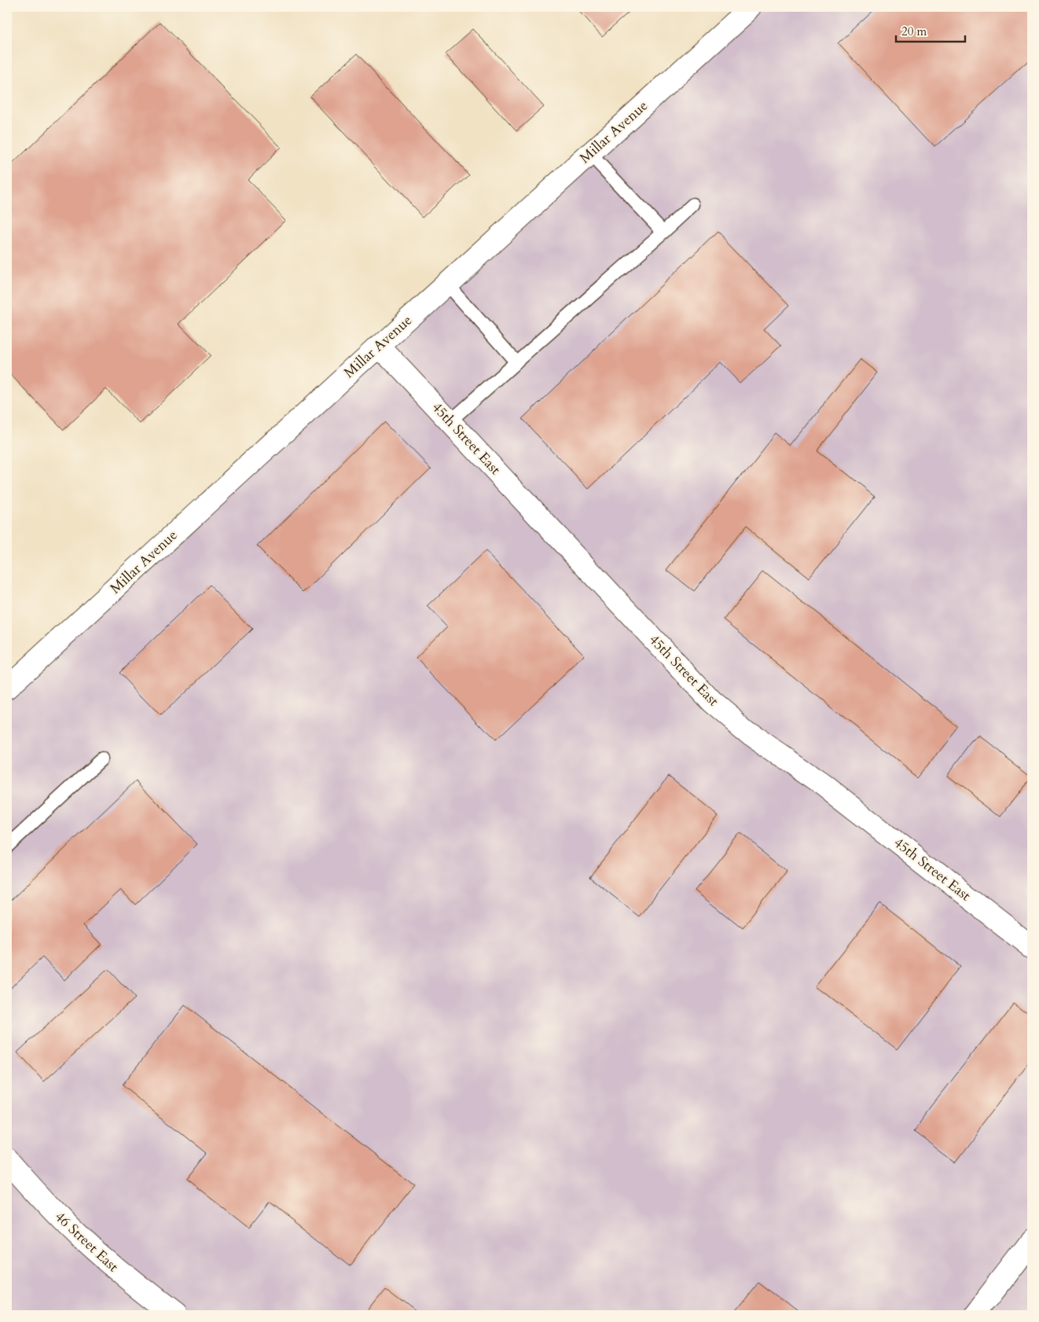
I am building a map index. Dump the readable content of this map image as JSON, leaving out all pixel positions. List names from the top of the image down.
{
  "streets": {
    "street": ["Millar Avenue", "45th Street East", "46 Street East"]
  },
  "crossings": [
    ["Millar Avenue", "45th Street East"]
  ],
  "scale_bar": "20 m"
}
